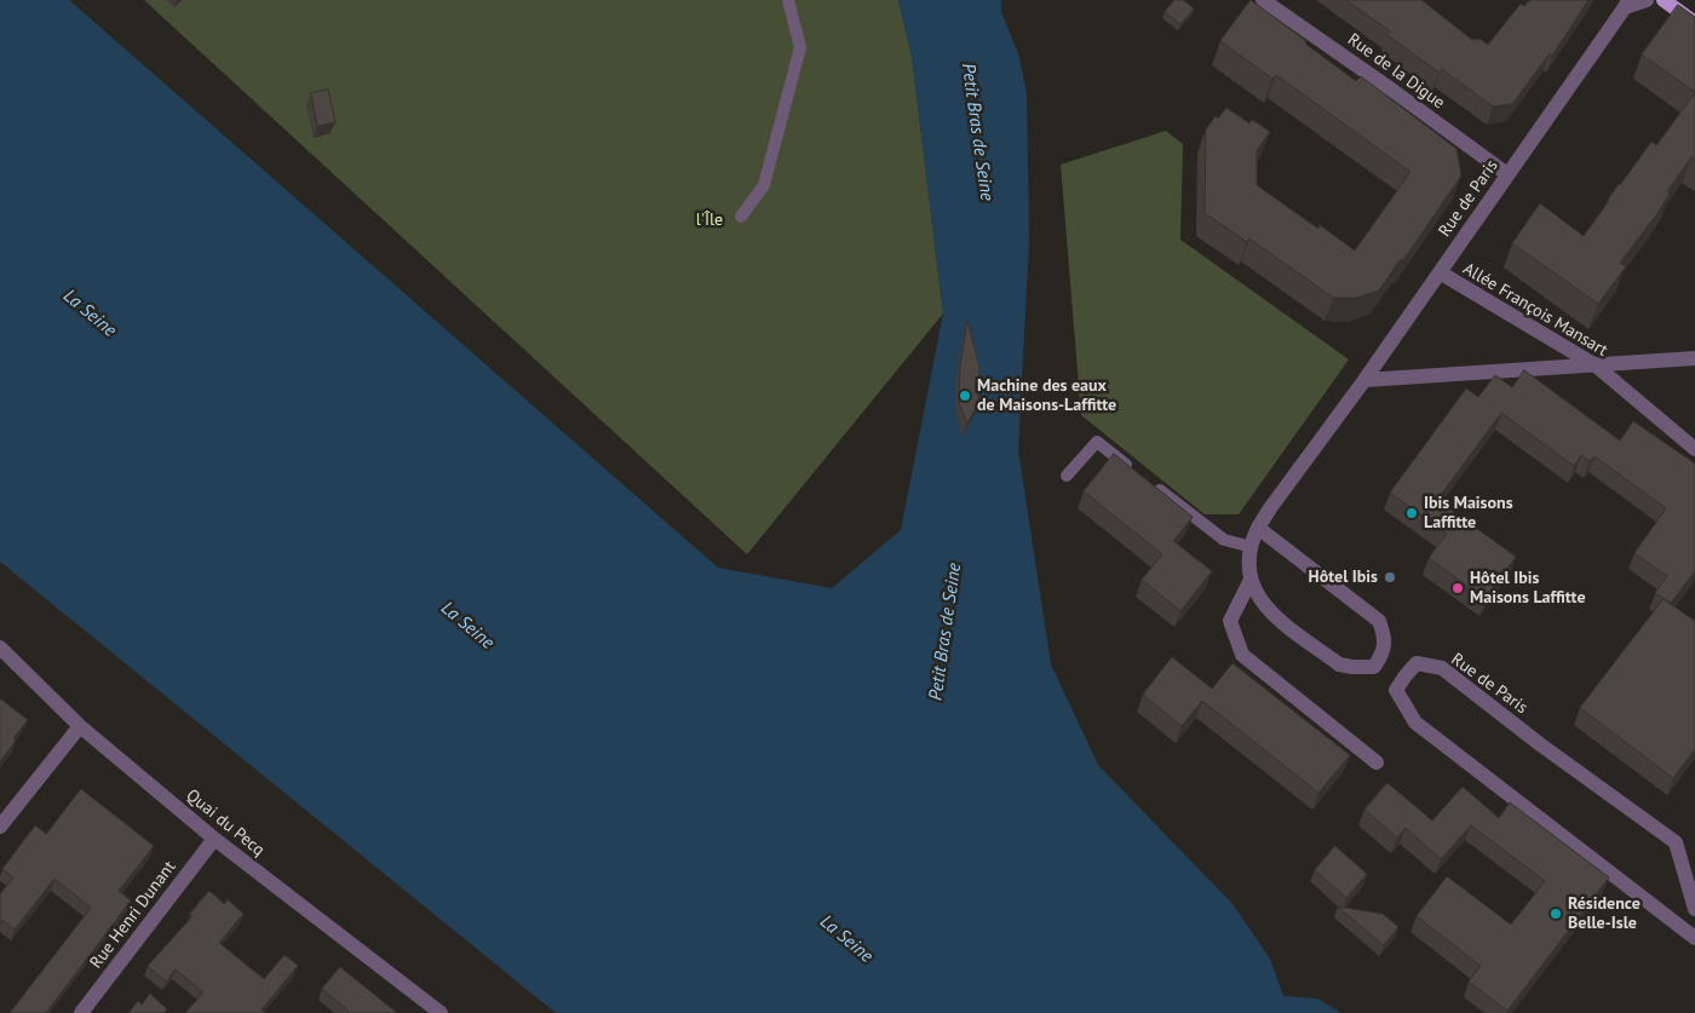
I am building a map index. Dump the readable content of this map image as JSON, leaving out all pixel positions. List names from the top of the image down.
{
  "streets": {
    "street": [
      "Rue de la Digue",
      "Rue de Paris",
      "Allée François Mansart",
      "Quai du Pecq",
      "Rue Henri Dunant"
    ]
  },
  "crossings": [
    ["Rue de la Digue", "Rue de Paris"],
    ["Rue de Paris", "Allée François Mansart"],
    ["Quai du Pecq", "Rue Henri Dunant"]
  ],
  "water": ["Petit Bras de Seine", "La Seine"],
  "parks": ["l'Île"],
  "places": [
    "Machine des eaux de Maisons-Laffitte",
    "Ibis Maisons Laffitte",
    "Hôtel Ibis",
    "Hôtel Ibis Maisons Laffitte",
    "Résidence Belle-Isle"
  ]
}
